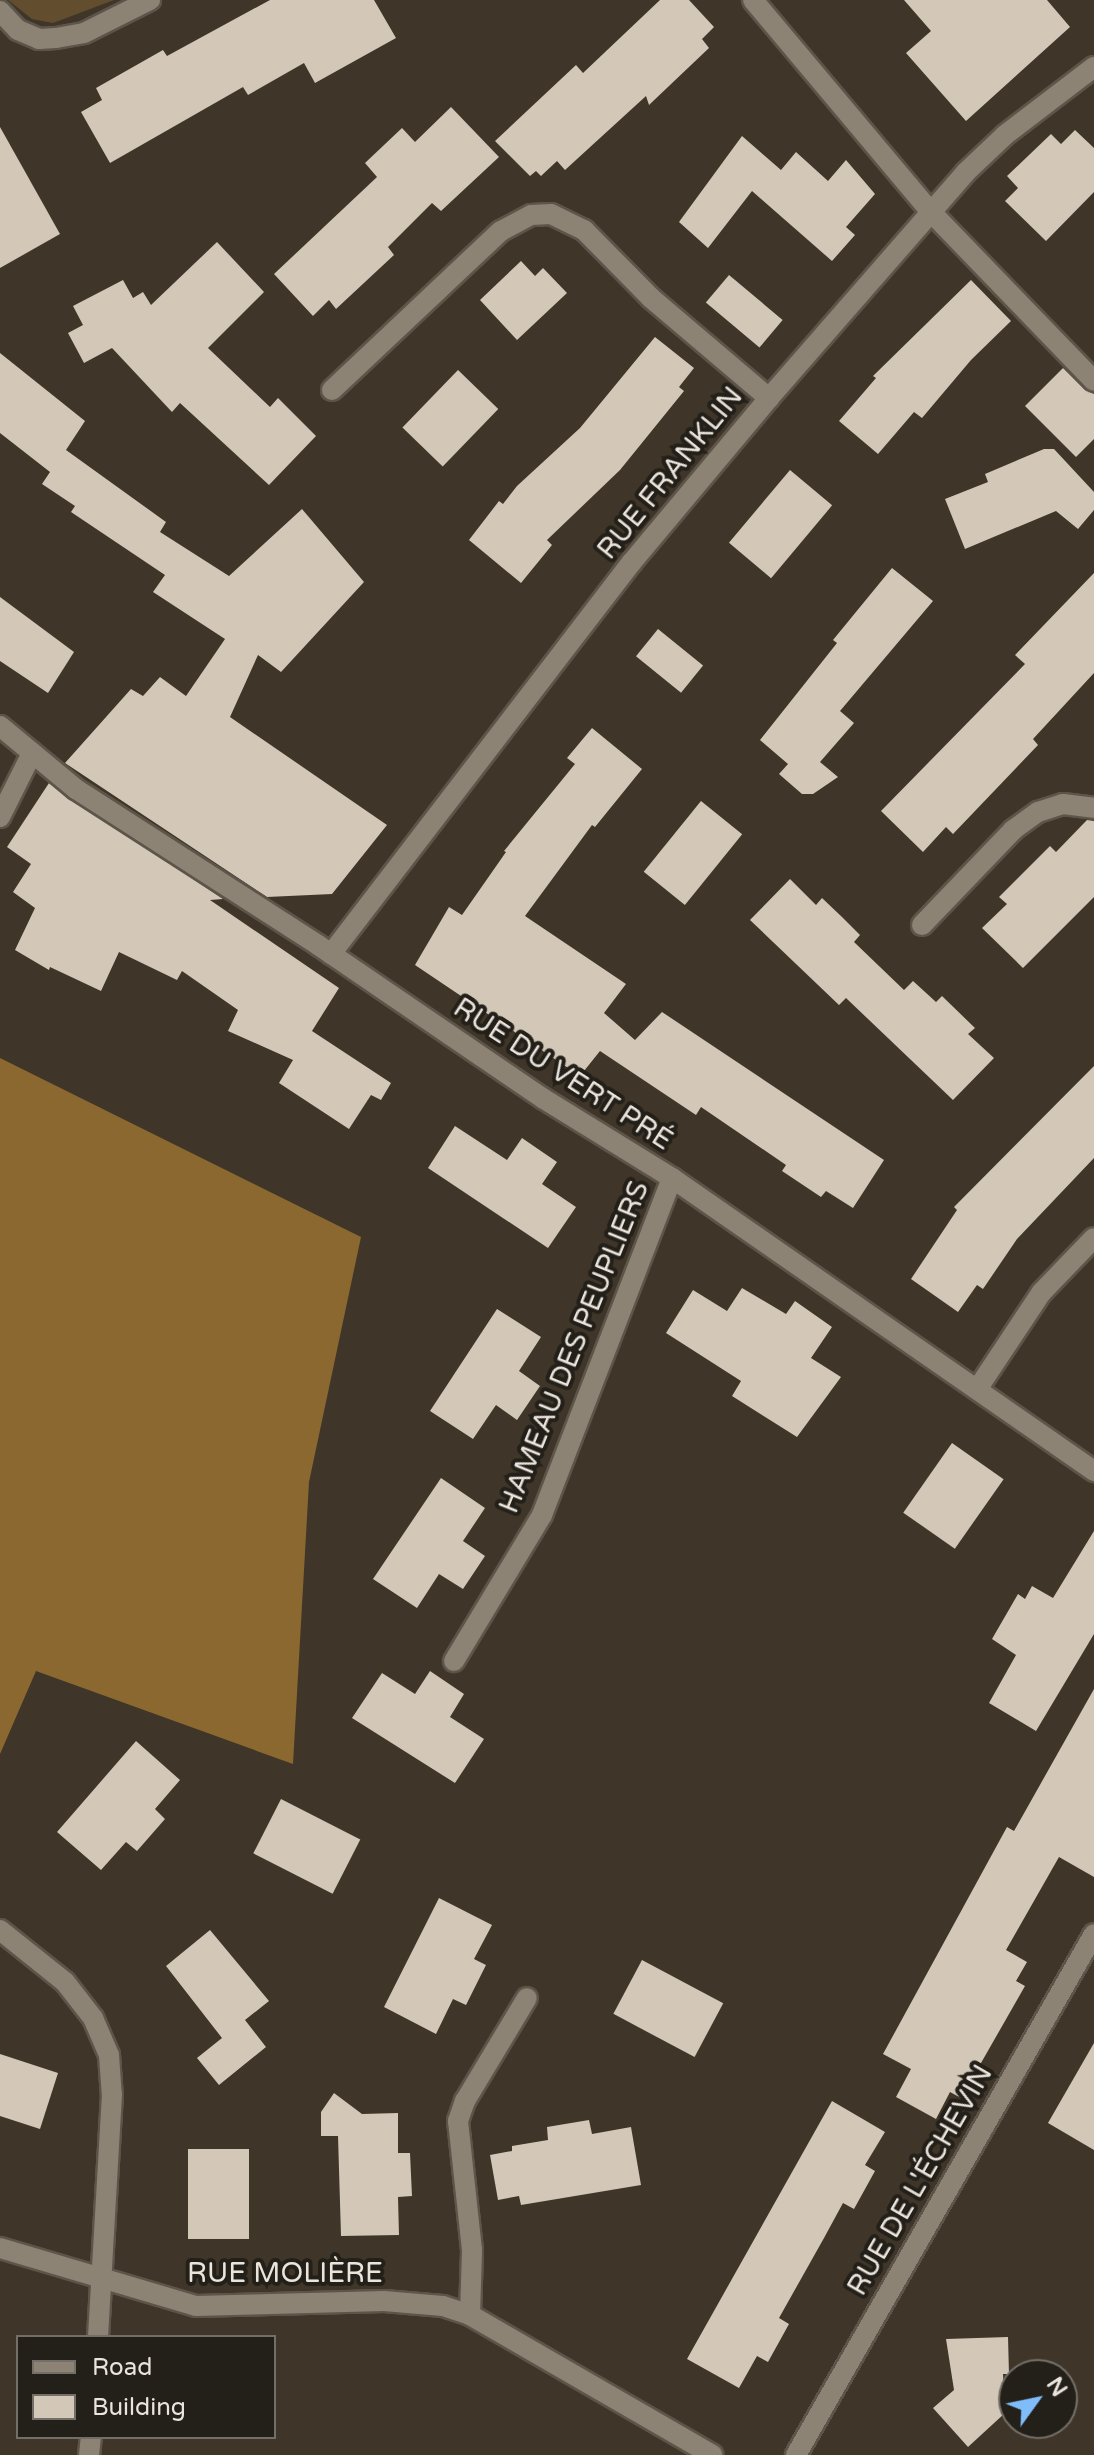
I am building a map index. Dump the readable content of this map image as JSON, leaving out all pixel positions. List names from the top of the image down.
{
  "streets": {
    "street": [
      "RUE FRANKLIN",
      "RUE DU VERT PRÉ",
      "HAMEAU DES PEUPLIERS",
      "RUE DE L'ÉCHEVIN",
      "RUE MOLIÈRE"
    ]
  },
  "crossings": [
    ["RUE FRANKLIN", "RUE DU VERT PRÉ"],
    ["RUE DU VERT PRÉ", "HAMEAU DES PEUPLIERS"]
  ],
  "legend": ["Road", "Building"],
  "north": "top right"
}
